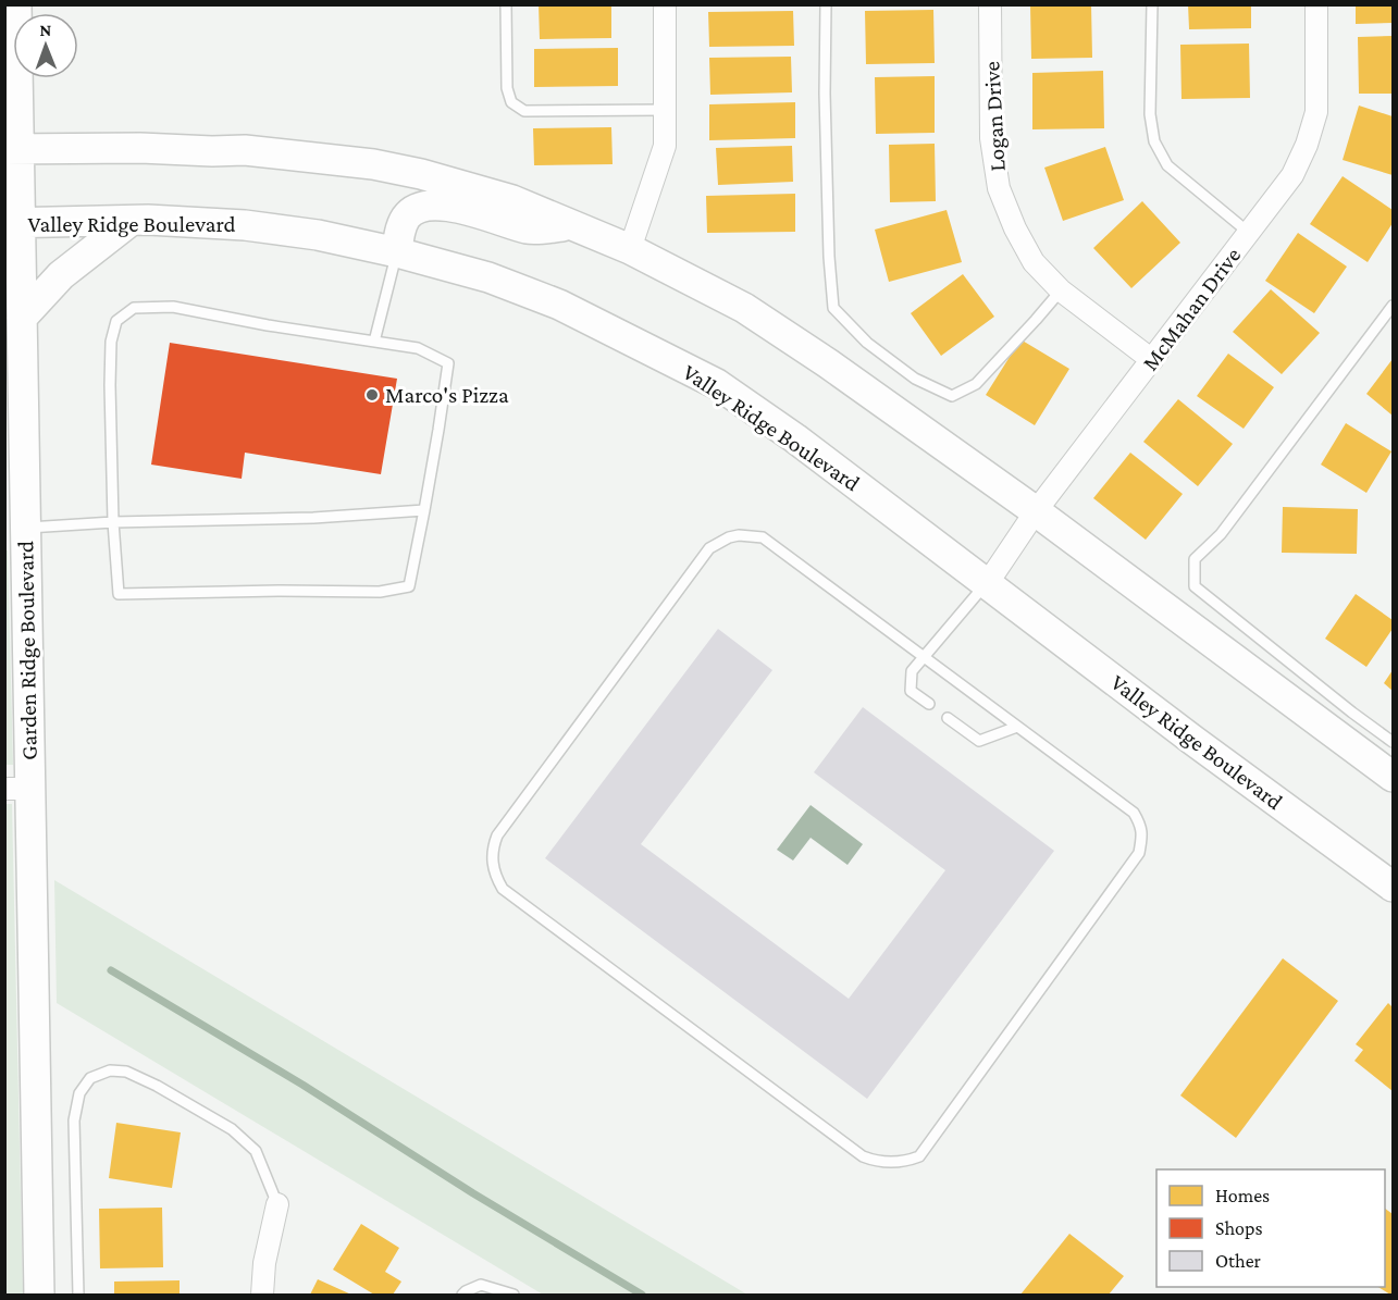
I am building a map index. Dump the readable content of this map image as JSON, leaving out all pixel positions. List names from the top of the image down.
{
  "streets": {
    "main road": ["Valley Ridge Boulevard", "Garden Ridge Boulevard"],
    "street": ["Logan Drive", "McMahan Drive"]
  },
  "crossings": [
    ["Logan Drive", "McMahan Drive"],
    ["Valley Ridge Boulevard", "McMahan Drive"],
    ["Valley Ridge Boulevard", "Garden Ridge Boulevard"]
  ],
  "places": ["Marco's Pizza"],
  "legend": ["Homes", "Shops", "Other"],
  "north": "top"
}
